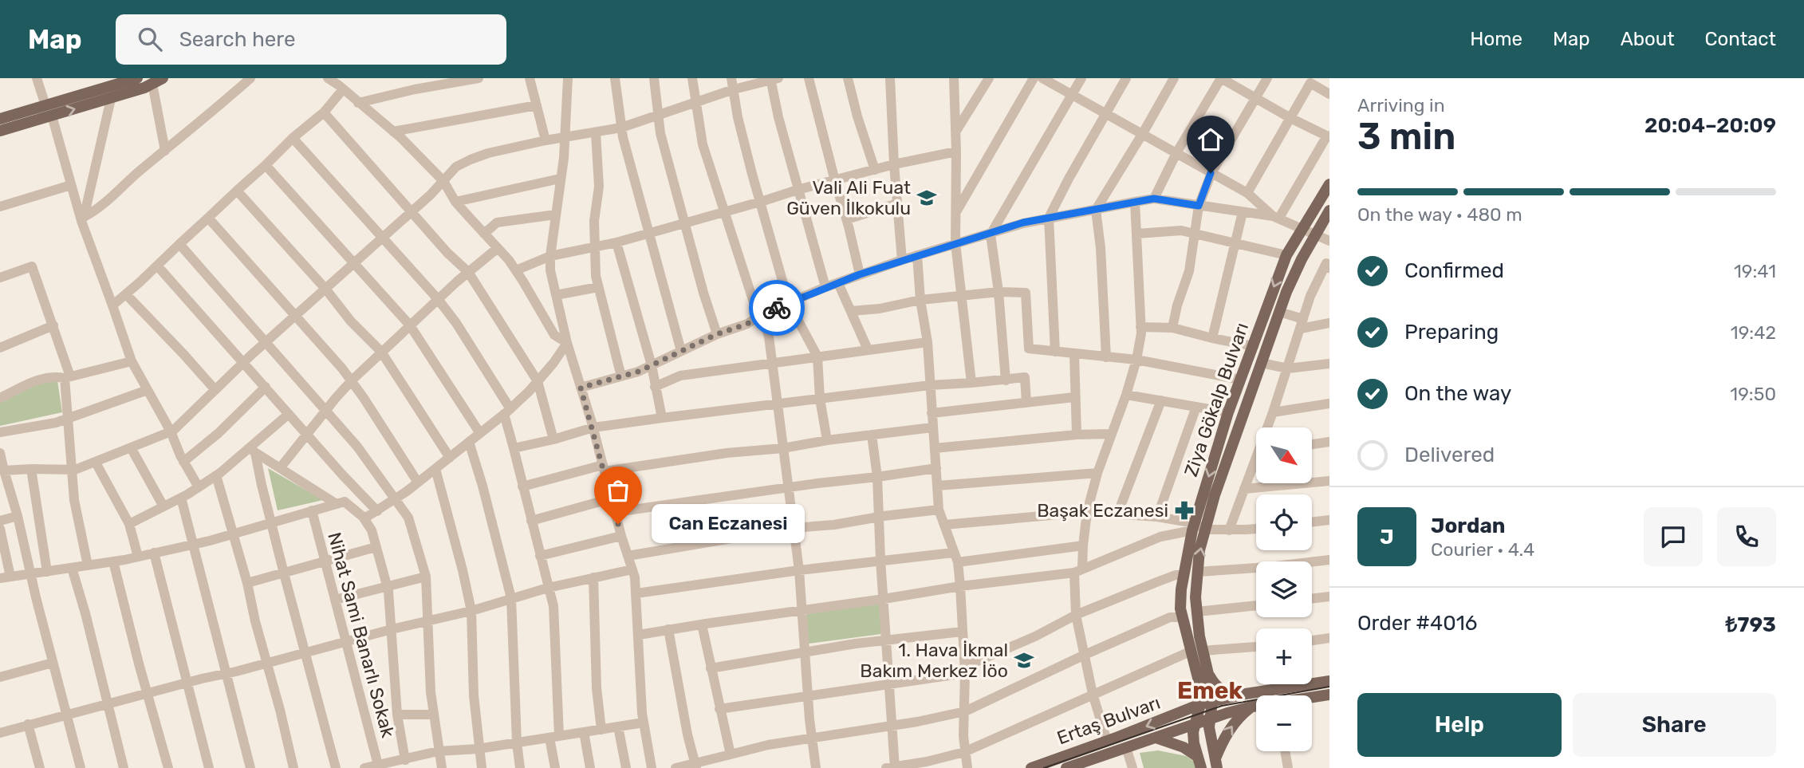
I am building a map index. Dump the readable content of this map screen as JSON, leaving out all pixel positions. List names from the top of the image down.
{
  "streets": {
    "main road": ["Ziya Gökalp Bulvarı", "Ertaş Bulvarı"],
    "street": ["Nihat Sami Banarlı Sokak"]
  },
  "crossings": [
    ["Ziya Gökalp Bulvarı", "Ertaş Bulvarı"]
  ],
  "districts": ["Emek"],
  "places": {
    "school or university": ["Vali Ali Fuat Güven İlkokulu", "1. Hava İkmal Bakım Merkez İöo"],
    "pharmacy": ["Başak Eczanesi"],
    "other": ["Can Eczanesi"]
  },
  "north": "bottom right",
  "page": {
    "header": "Map",
    "search": "Search here",
    "nav": [
      "Home",
      "Map",
      "About",
      "Contact"
    ],
    "heading": ["3 min", "Arriving in", "20:04–20:09"],
    "panel": [
      "Jordan",
      "Courier · 4.4",
      "Order #4016",
      "₺793"
    ],
    "bar": "On the way · 480 m",
    "list": [
      ["Confirmed", "19:41"],
      ["Preparing", "19:42"],
      ["On the way", "19:50"],
      "Delivered"
    ],
    "map_buttons": ["+", "−"],
    "bubble": "Can Eczanesi",
    "round": "J",
    "buttons": ["Help", "Share"]
  }
}
